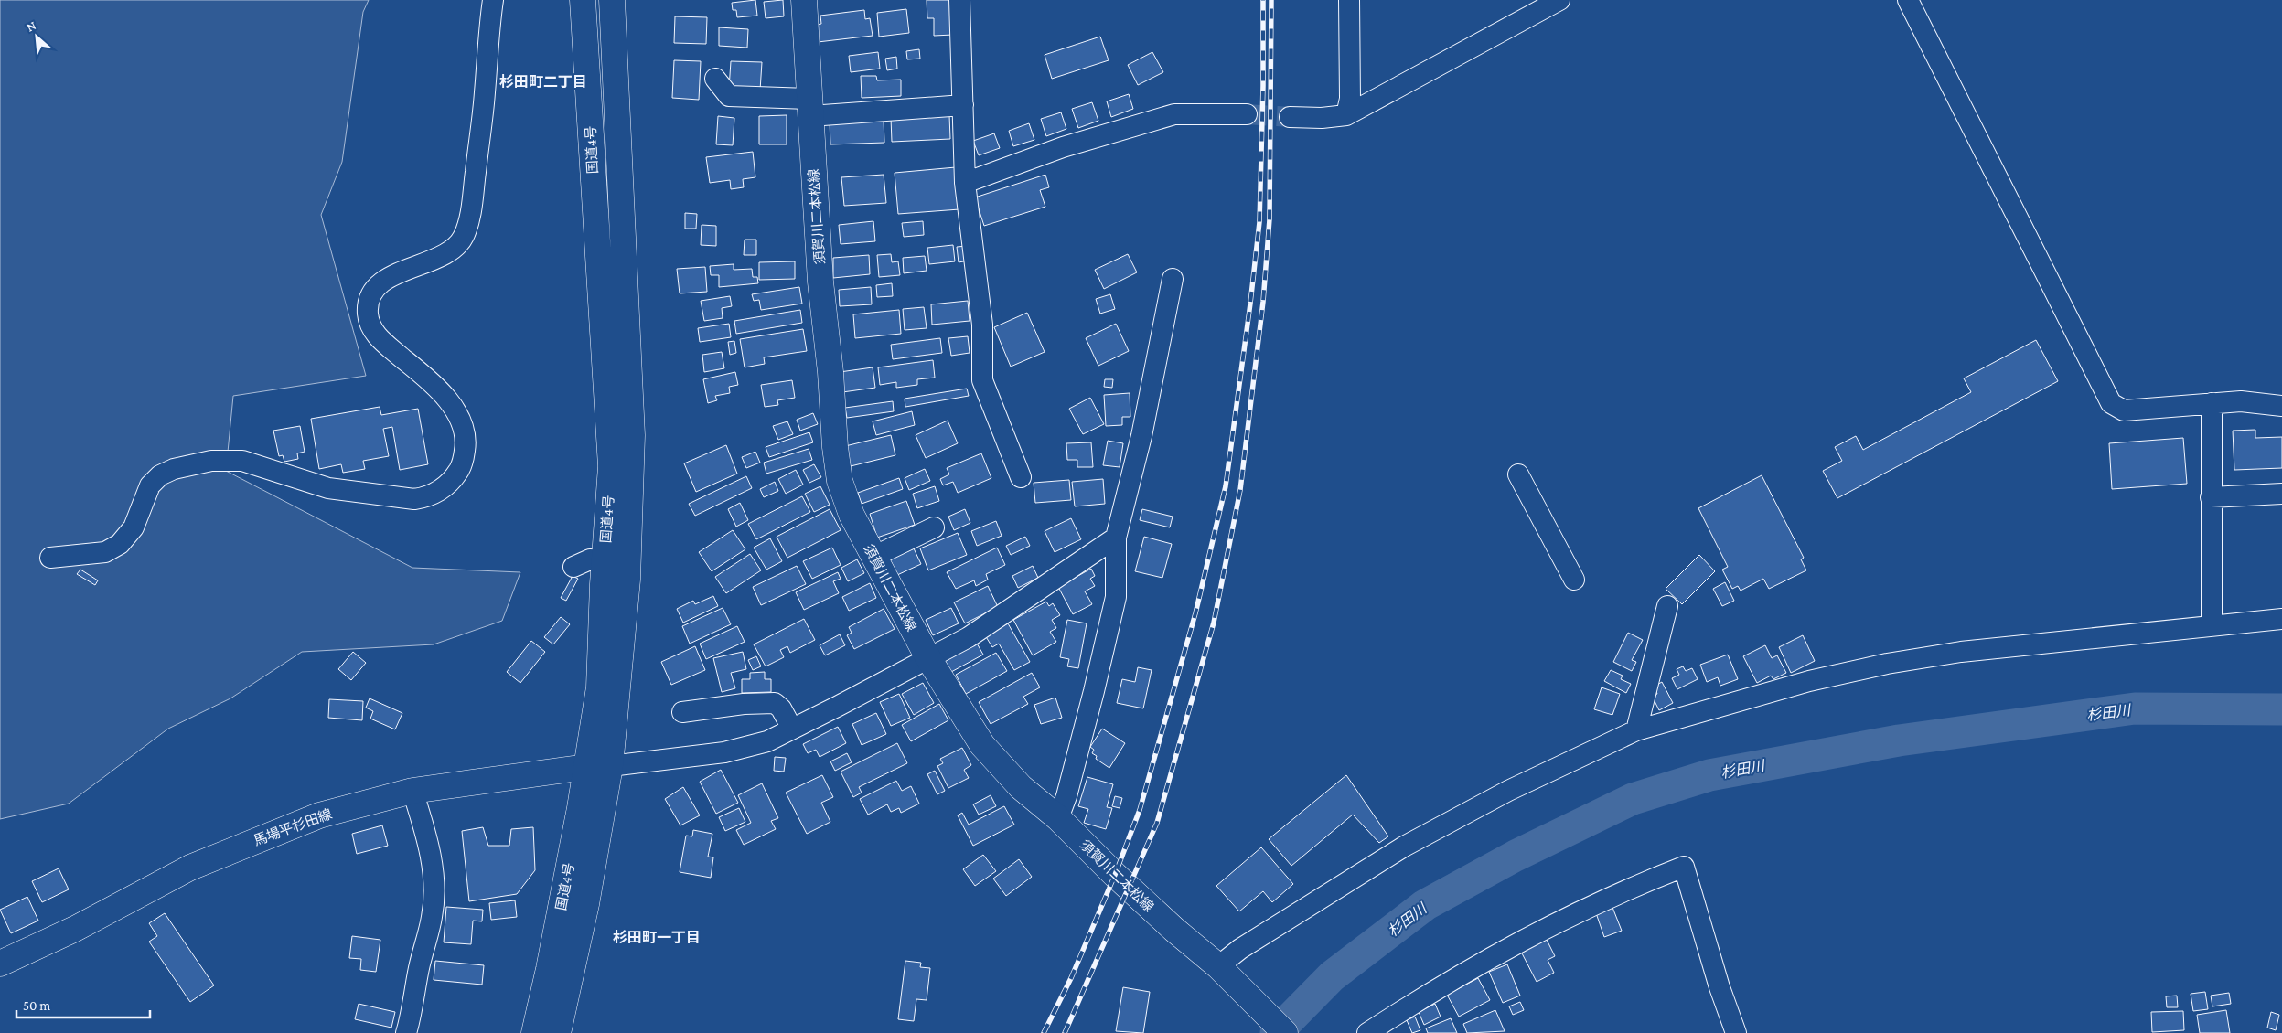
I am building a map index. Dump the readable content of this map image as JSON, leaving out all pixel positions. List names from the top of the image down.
{
  "streets": {
    "main road": ["国道4号", "須賀川二本松線", "馬場平杉田線"]
  },
  "crossings": [
    ["国道4号", "馬場平杉田線"]
  ],
  "districts": ["杉田町二丁目", "杉田町一丁目"],
  "water": ["杉田川"],
  "scale_bar": "50 m",
  "north": "top left"
}
